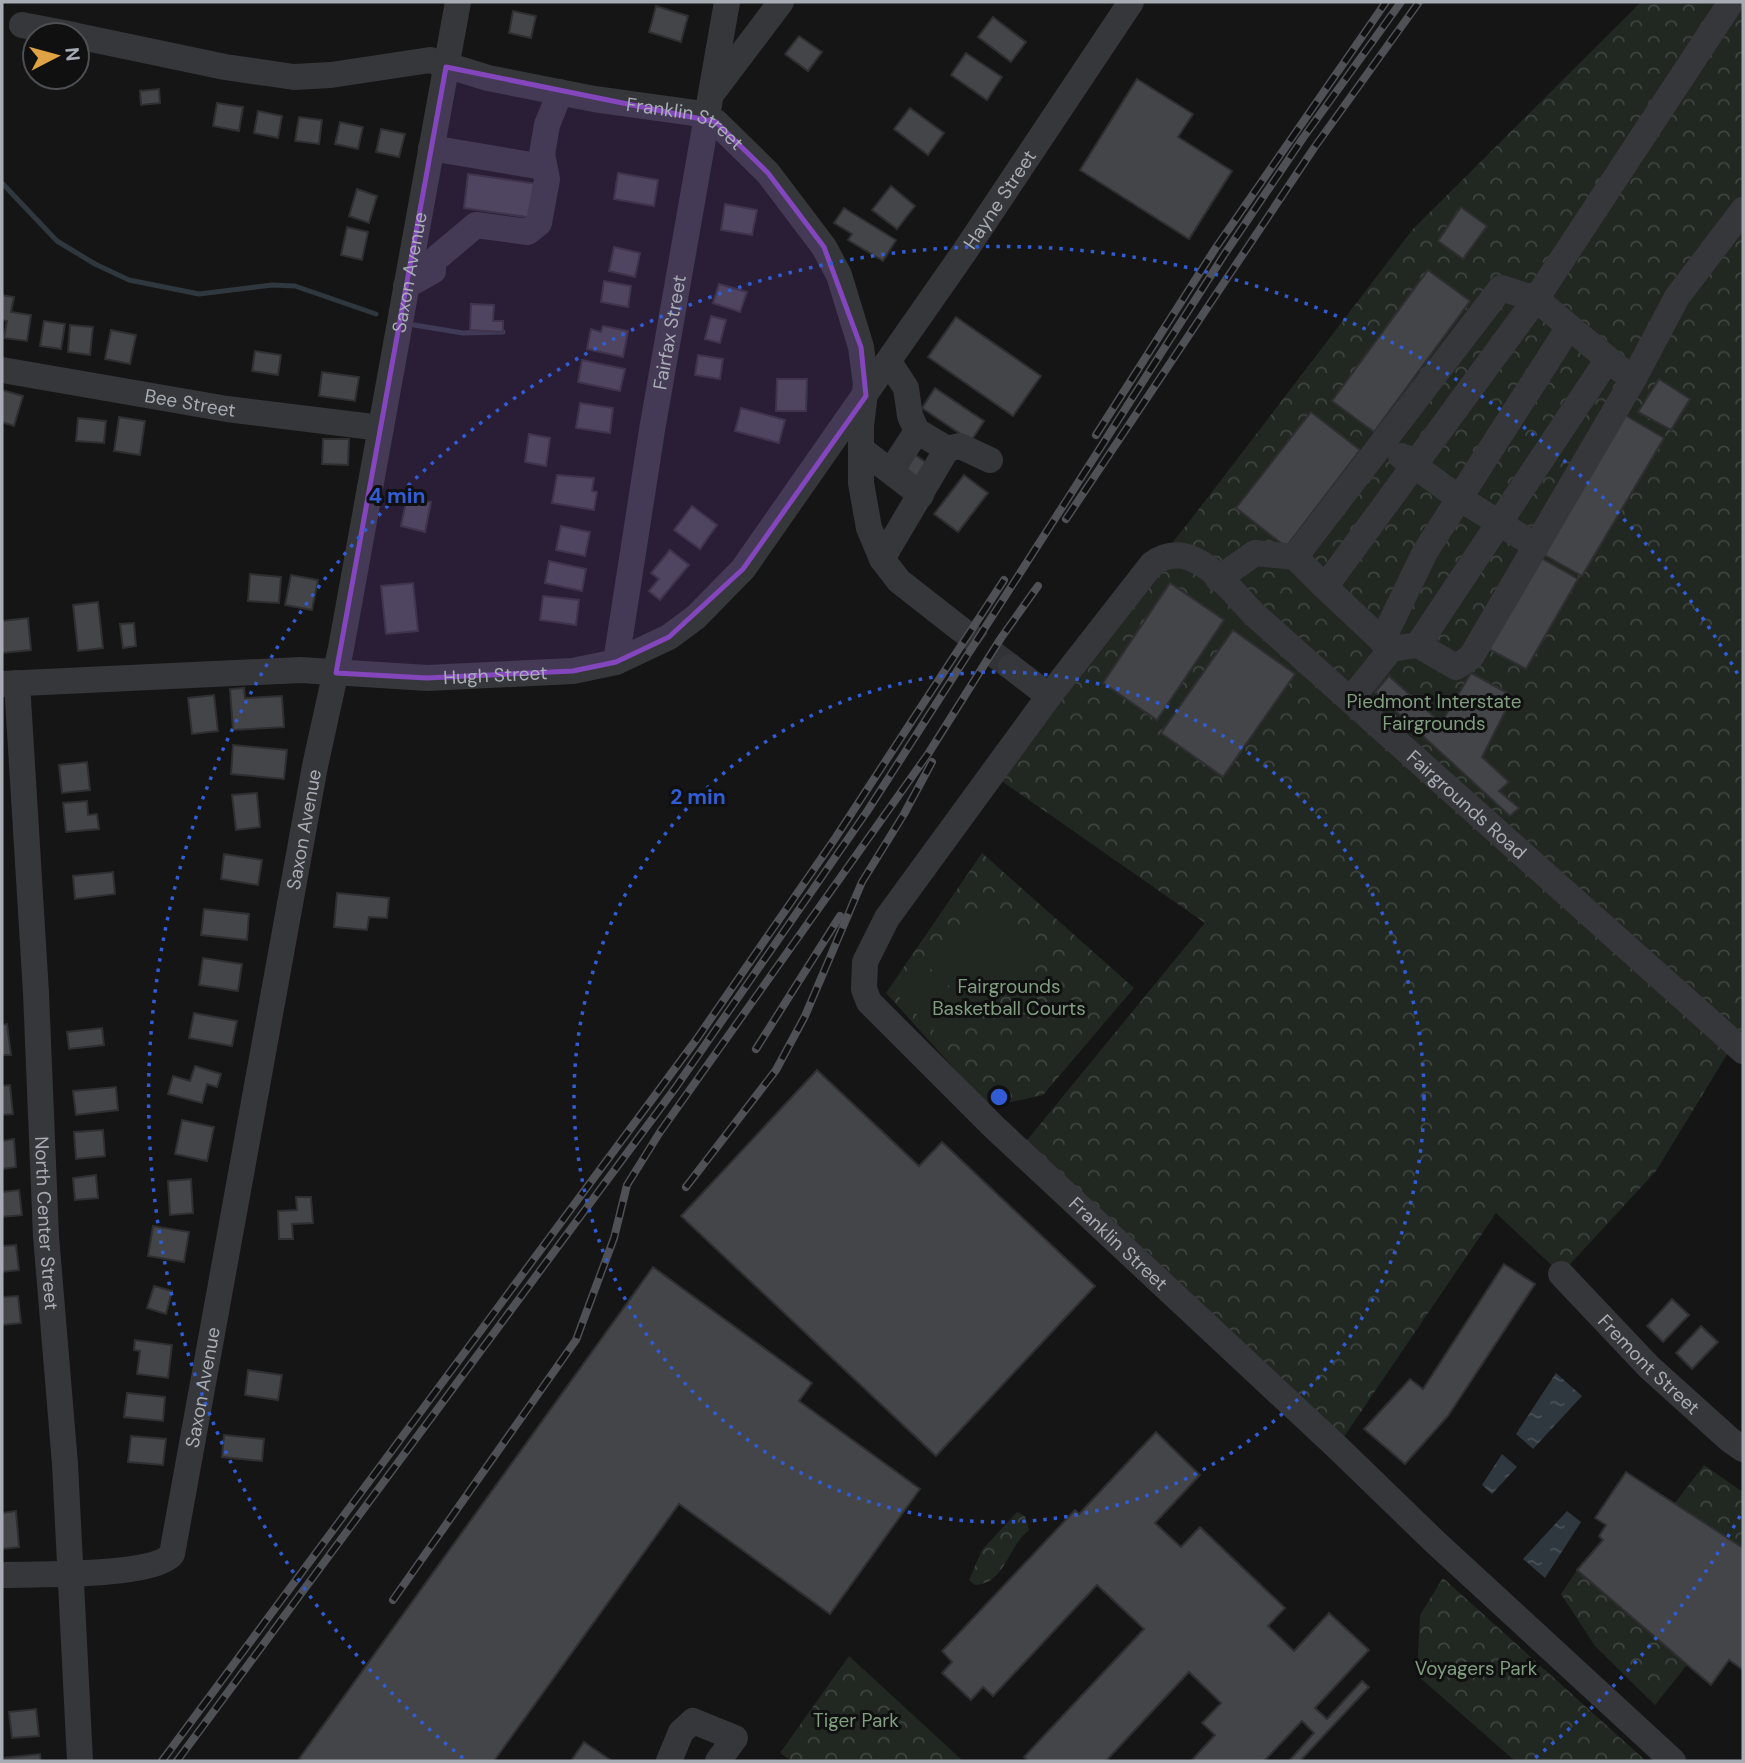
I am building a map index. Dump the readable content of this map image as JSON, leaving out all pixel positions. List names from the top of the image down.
{
  "streets": {
    "street": [
      "Franklin Street",
      "Hayne Street",
      "Saxon Avenue",
      "Fairfax Street",
      "Bee Street",
      "Hugh Street",
      "Fairgrounds Road",
      "North Center Street",
      "Fremont Street"
    ]
  },
  "crossings": [
    ["Franklin Street", "Hayne Street"],
    ["Franklin Street", "Saxon Avenue"],
    ["Franklin Street", "Fairfax Street"],
    ["Franklin Street", "Hugh Street"],
    ["Franklin Street", "Fairgrounds Road"],
    ["Hayne Street", "Hugh Street"],
    ["Saxon Avenue", "Bee Street"],
    ["Saxon Avenue", "Hugh Street"],
    ["Saxon Avenue", "North Center Street"],
    ["Fairfax Street", "Hugh Street"],
    ["Hugh Street", "North Center Street"]
  ],
  "parks": [
    "Piedmont Interstate Fairgrounds",
    "Fairgrounds Basketball Courts",
    "Voyagers Park",
    "Tiger Park"
  ],
  "north": "right",
  "rings": ["4 min", "2 min"]
}
